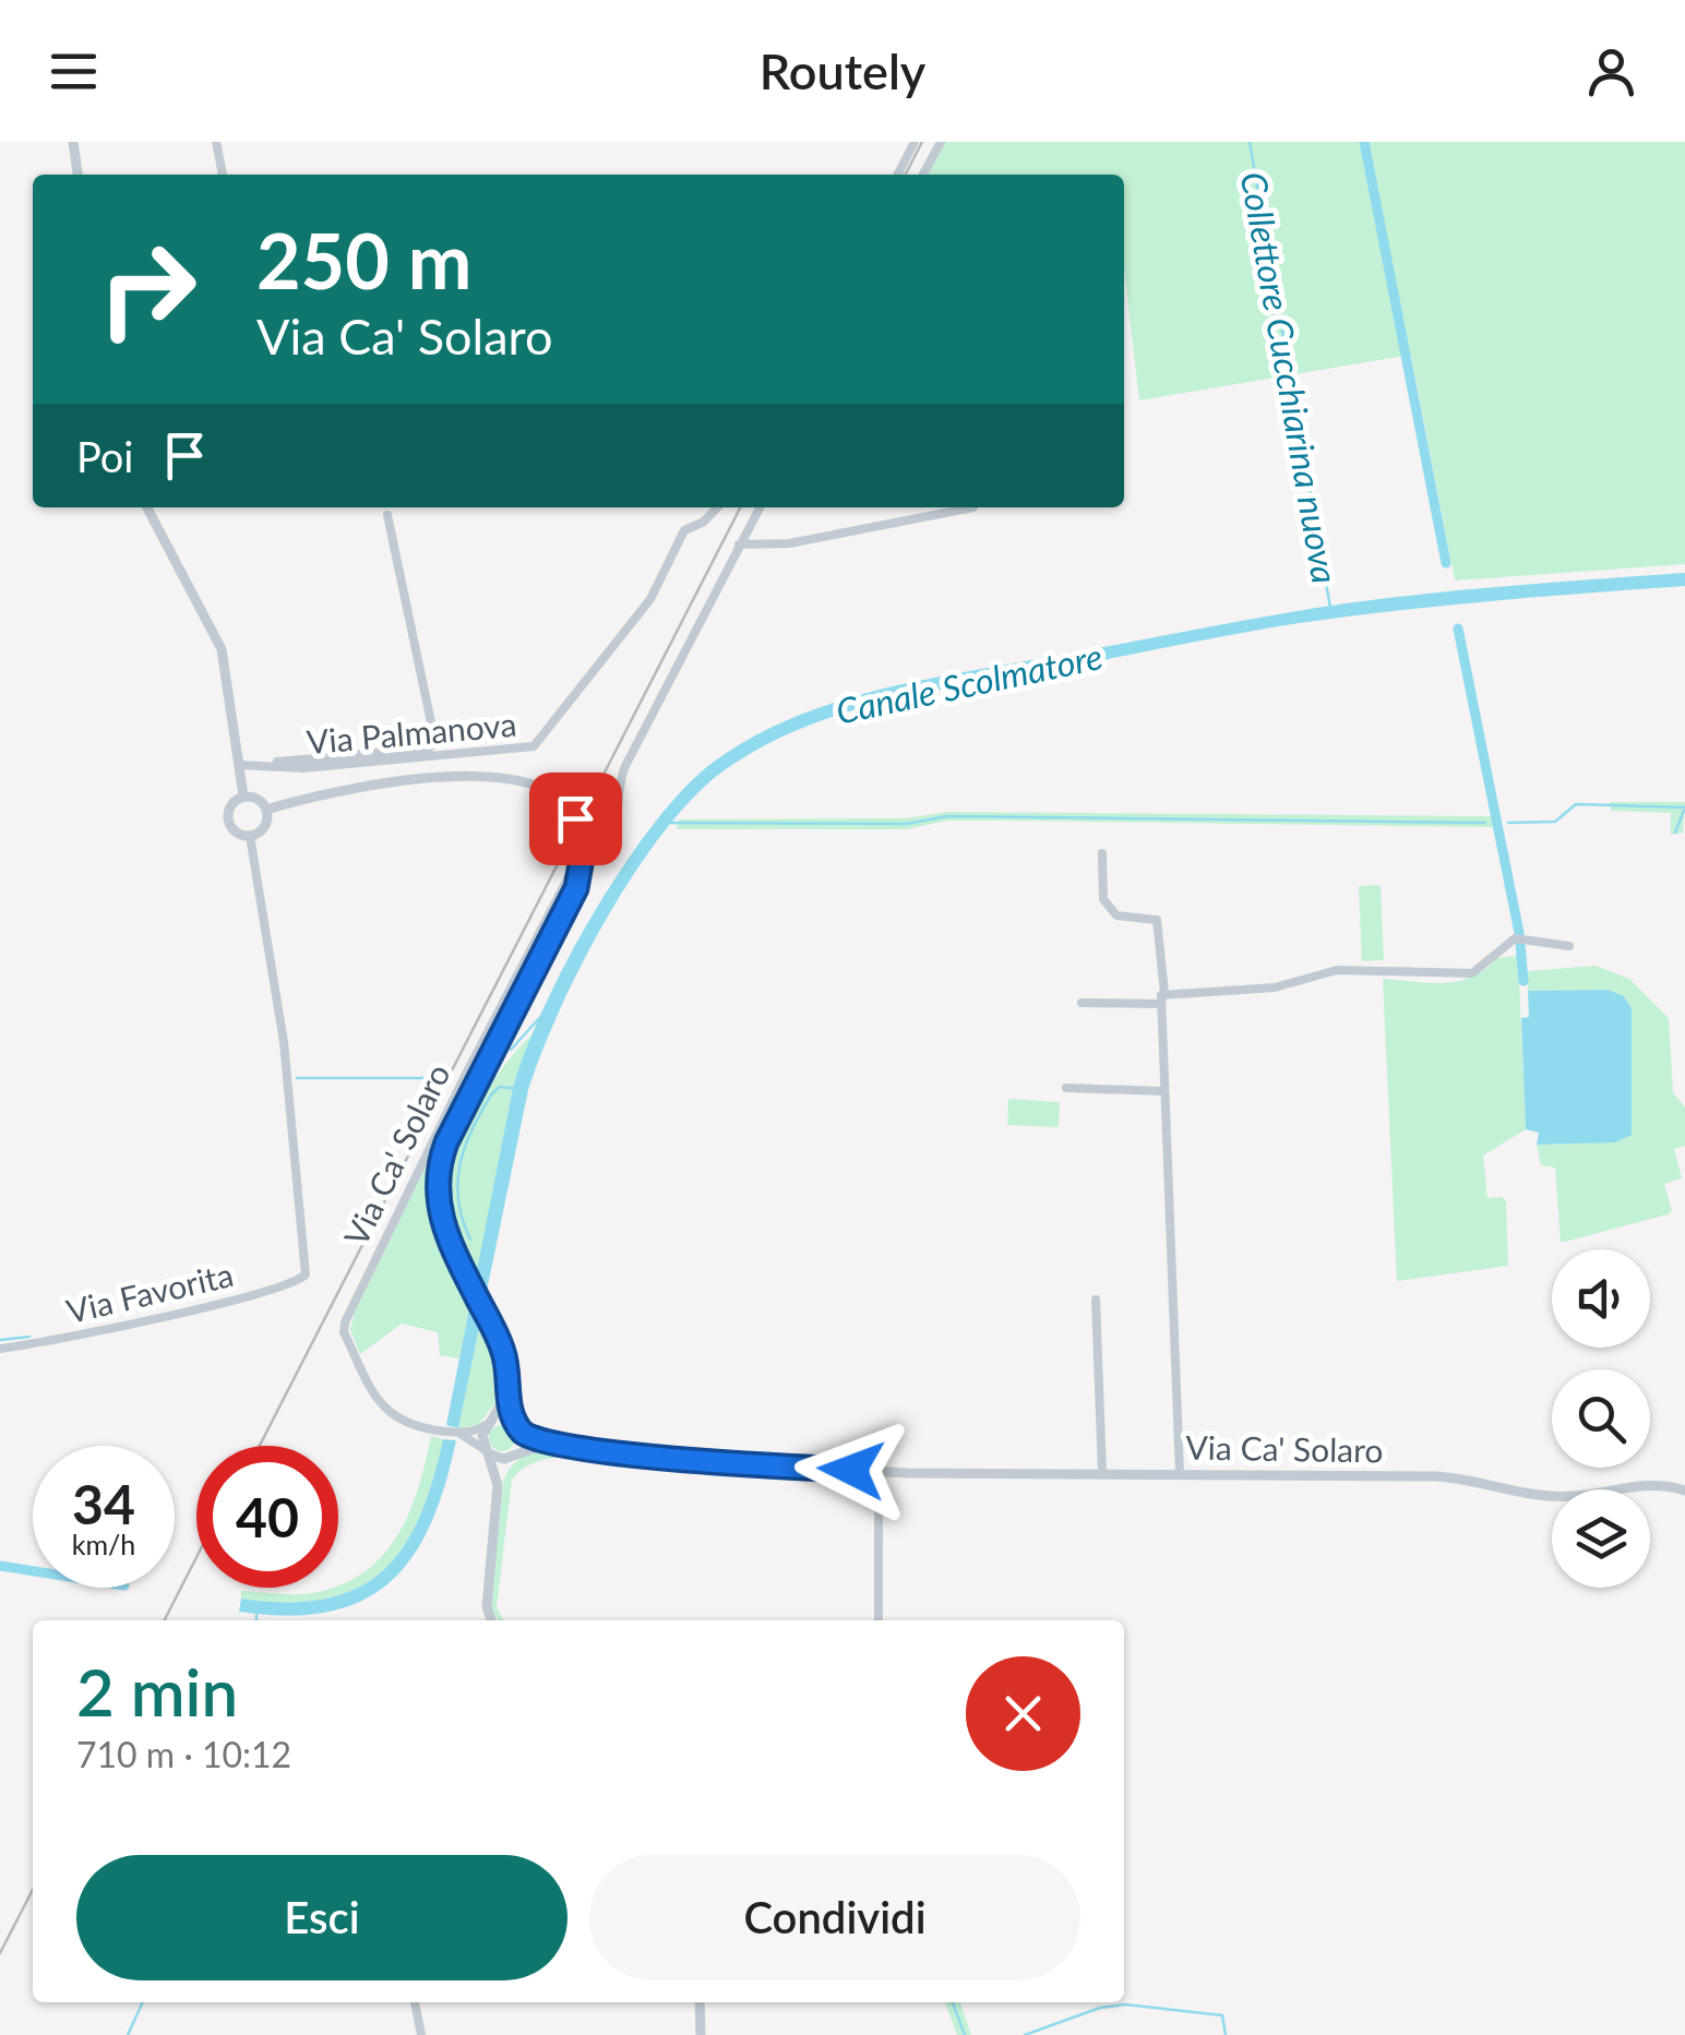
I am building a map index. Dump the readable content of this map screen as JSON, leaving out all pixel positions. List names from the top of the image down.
{
  "streets": {
    "street": ["Via Palmanova", "Via Ca' Solaro", "Via Favorita"]
  },
  "crossings": [
    ["Via Palmanova", "Via Ca' Solaro"],
    ["Via Ca' Solaro", "Via Favorita"]
  ],
  "water": ["Collettore Cucchiarina nuova", "Canale Scolmatore"],
  "page": {
    "header": "Routely",
    "turn": ["250 m", "Via Ca' Solaro"],
    "then": "Poi",
    "speed": "34 km/h",
    "limit": "40",
    "heading": ["2 min", "710 m · 10:12"],
    "buttons": ["Esci", "Condividi"]
  }
}
